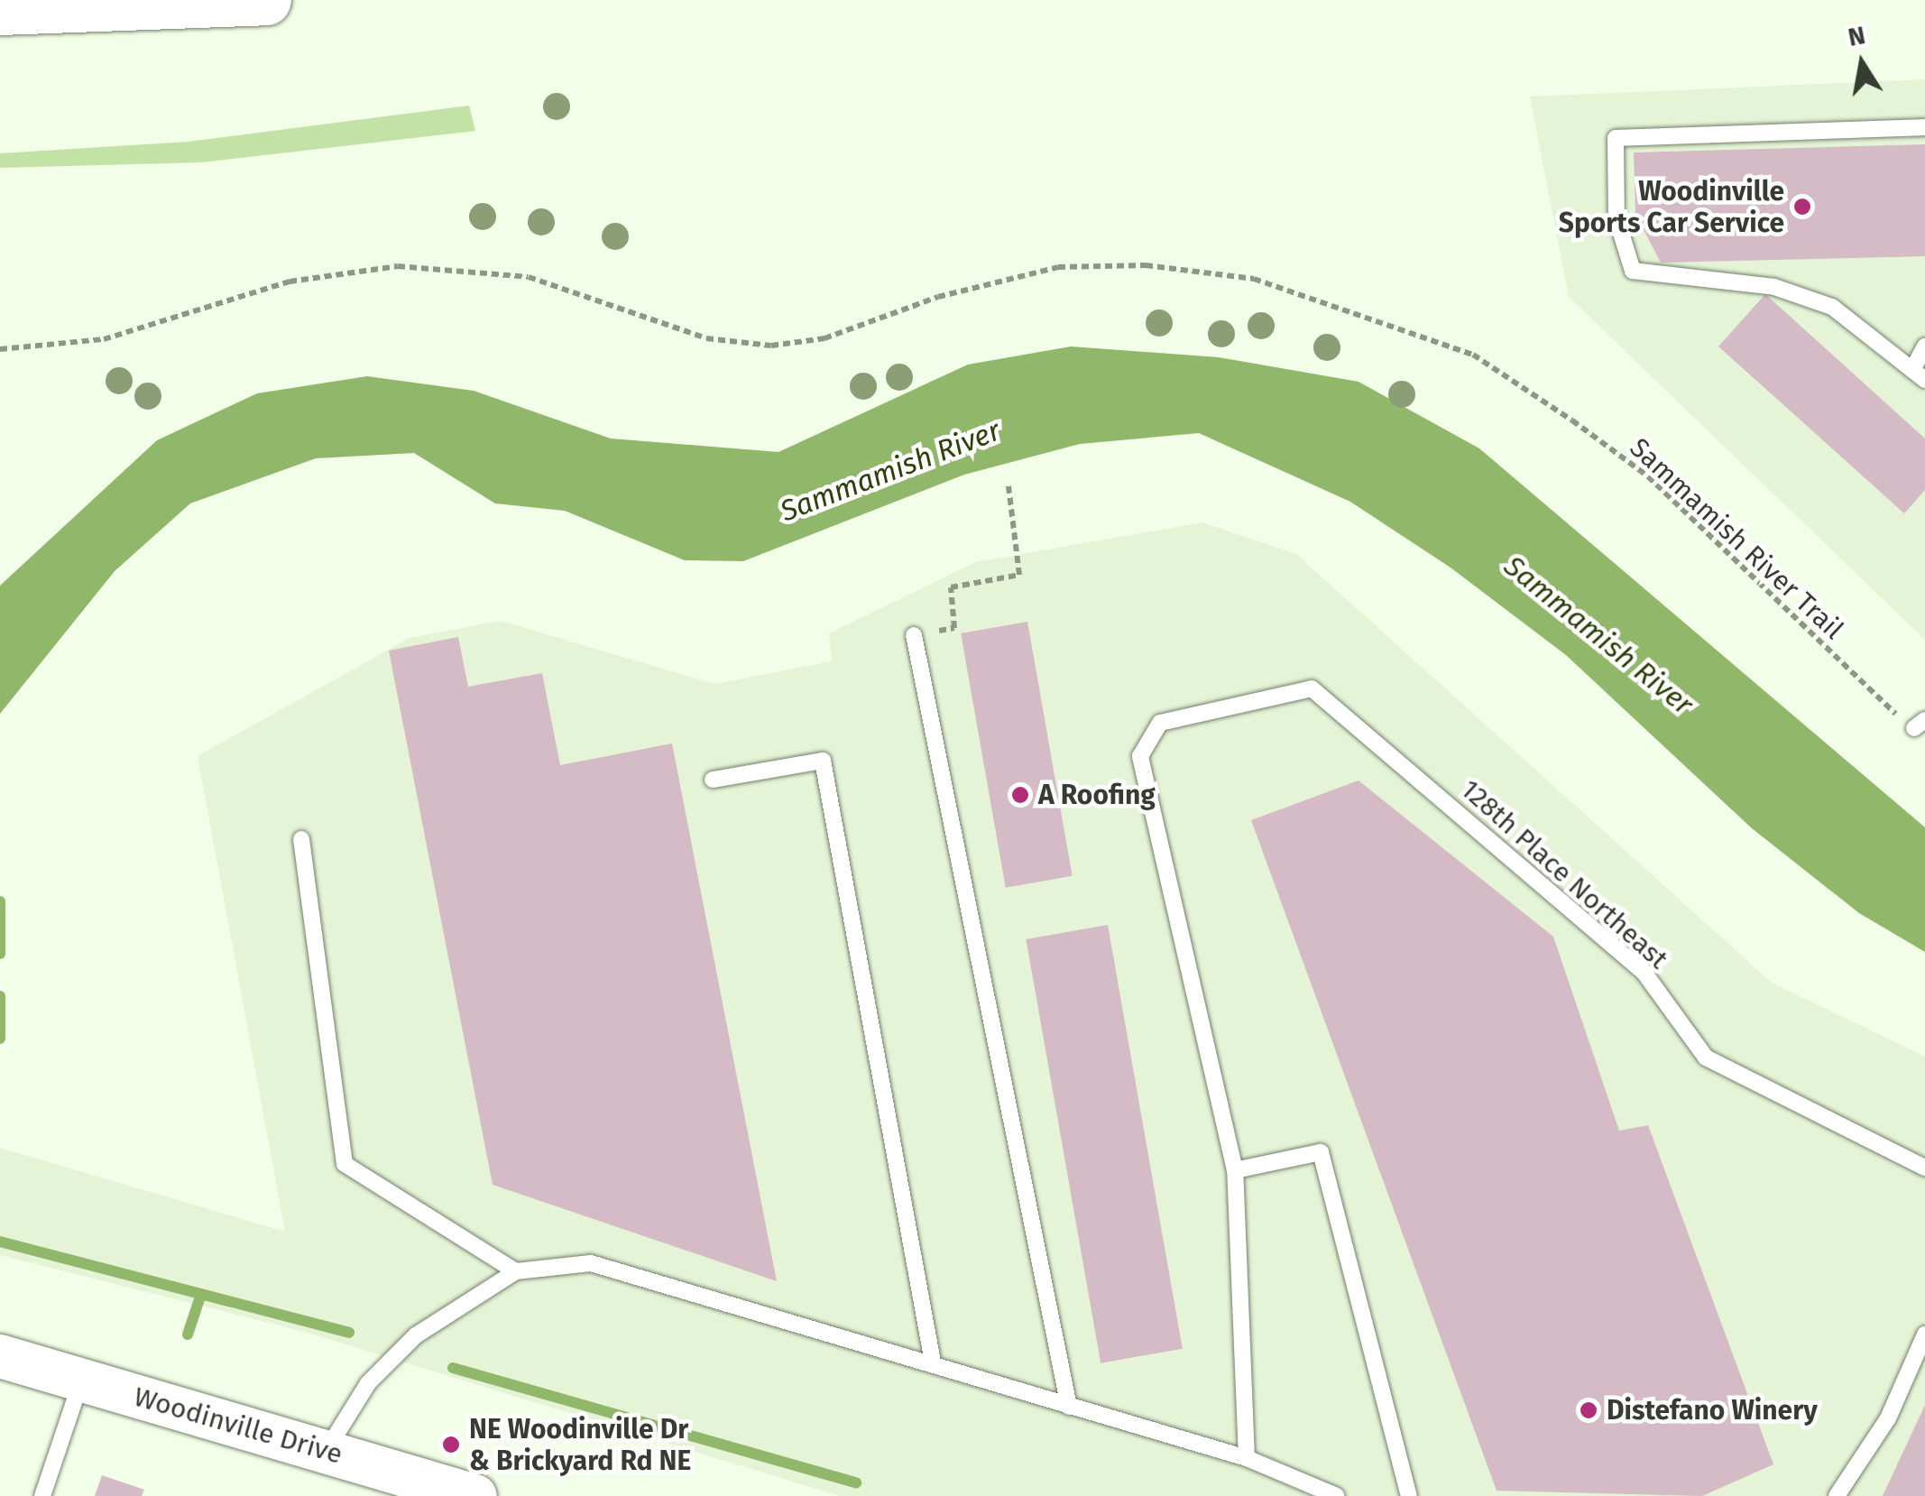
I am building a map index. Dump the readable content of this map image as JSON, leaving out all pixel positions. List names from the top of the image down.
{
  "streets": {
    "main road": ["Woodinville Drive"],
    "lane": ["128th Place Northeast"],
    "path": ["Sammamish River Trail"]
  },
  "water": ["Sammamish River"],
  "places": [
    "Woodinville Sports Car Service",
    "A Roofing",
    "Distefano Winery",
    "NE Woodinville Dr & Brickyard Rd NE"
  ],
  "north": "top"
}
